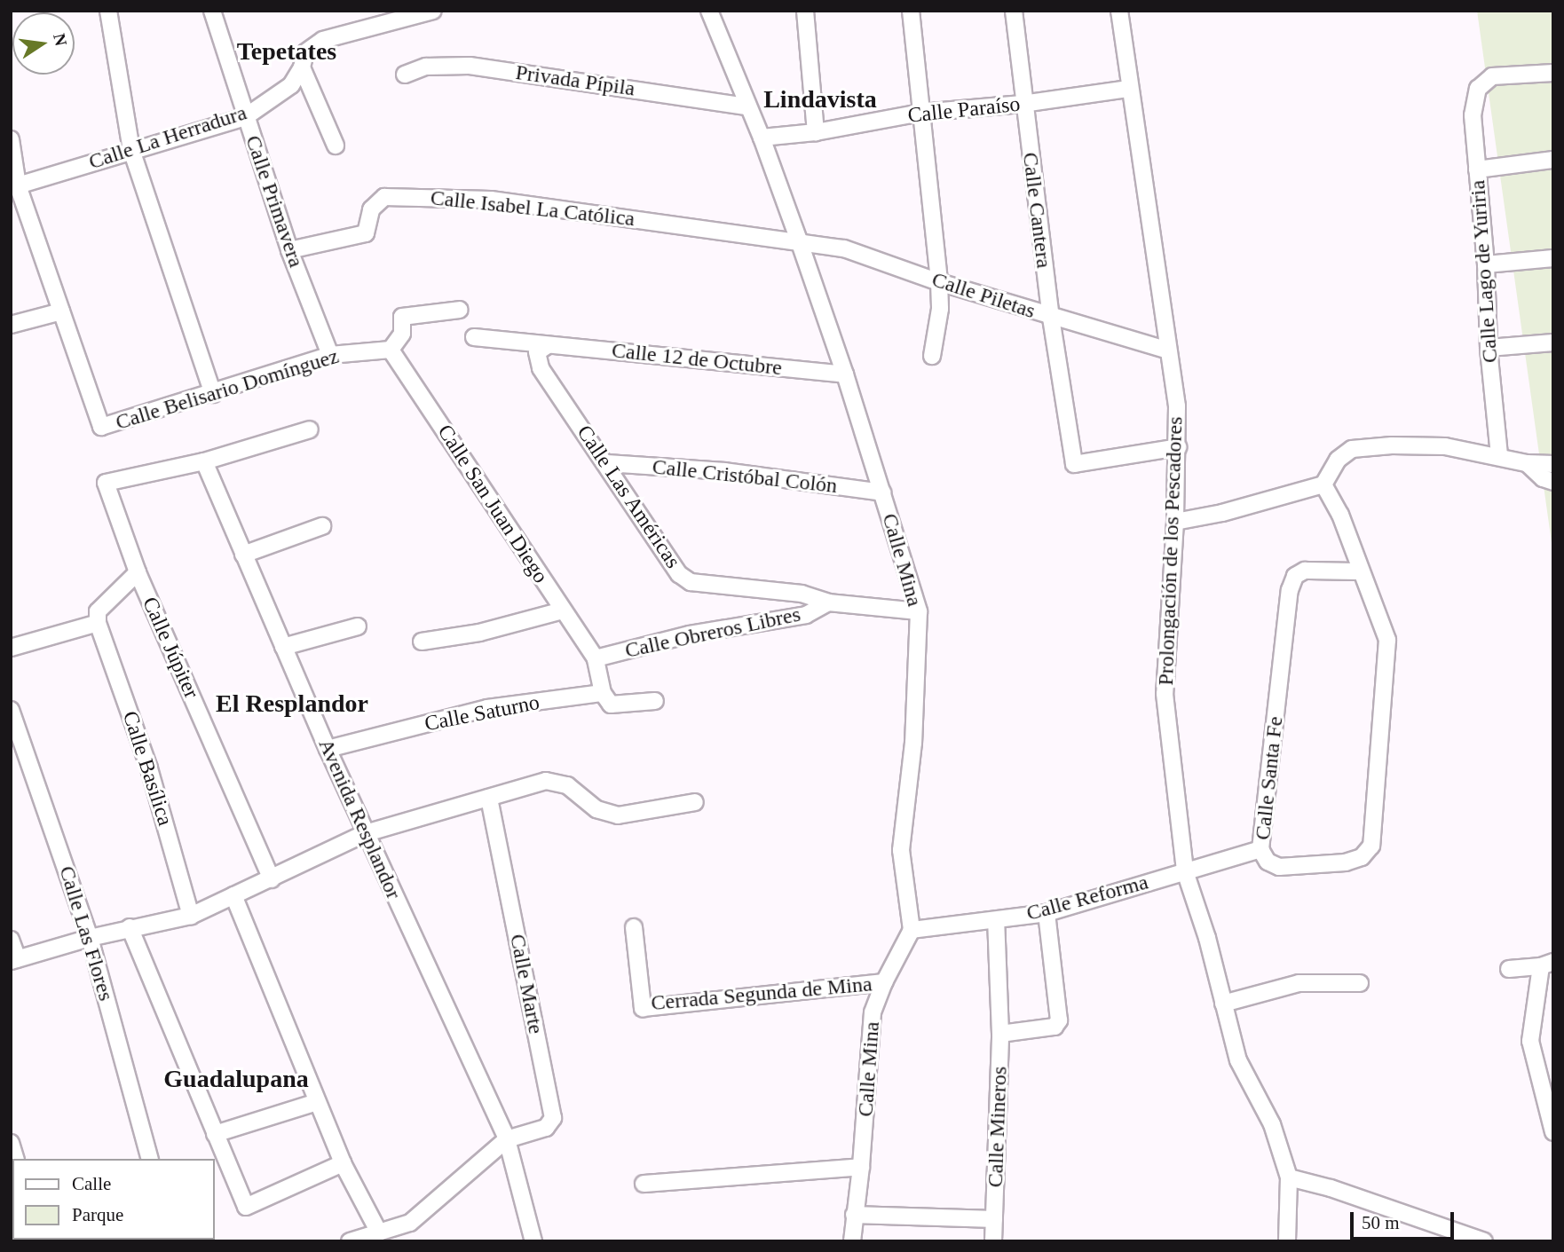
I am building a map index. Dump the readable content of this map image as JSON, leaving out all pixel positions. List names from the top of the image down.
{
  "streets": {
    "street": [
      "Privada Pípila",
      "Calle Paraíso",
      "Calle La Herradura",
      "Calle Primavera",
      "Calle Isabel La Católica",
      "Calle Cantera",
      "Calle Lago de Yuriria",
      "Calle Piletas",
      "Calle 12 de Octubre",
      "Calle Belisario Domínguez",
      "Calle Cristóbal Colón",
      "Calle Las Américas",
      "Calle San Juan Diego",
      "Prolongación de los Pescadores",
      "Calle Mina",
      "Calle Obreros Libres",
      "Calle Júpiter",
      "Calle Saturno",
      "Calle Basílica",
      "Calle Santa Fe",
      "Avenida Resplandor",
      "Calle Reforma",
      "Calle Las Flores",
      "Calle Marte",
      "Cerrada Segunda de Mina",
      "Calle Mineros"
    ]
  },
  "crossings": [
    ["Privada Pípila", "Calle Mina"],
    ["Calle Paraíso", "Calle Cantera"],
    ["Calle Paraíso", "Prolongación de los Pescadores"],
    ["Calle Paraíso", "Calle Mina"],
    ["Calle La Herradura", "Calle Primavera"],
    ["Calle Primavera", "Calle Isabel La Católica"],
    ["Calle Primavera", "Calle Belisario Domínguez"],
    ["Calle Isabel La Católica", "Calle Piletas"],
    ["Calle Isabel La Católica", "Calle Mina"],
    ["Calle Cantera", "Calle Piletas"],
    ["Calle Cantera", "Prolongación de los Pescadores"],
    ["Calle Piletas", "Prolongación de los Pescadores"],
    ["Calle Piletas", "Calle Mina"],
    ["Calle 12 de Octubre", "Calle Las Américas"],
    ["Calle 12 de Octubre", "Calle Mina"],
    ["Calle Belisario Domínguez", "Calle San Juan Diego"],
    ["Calle Cristóbal Colón", "Calle Las Américas"],
    ["Calle Cristóbal Colón", "Calle Mina"],
    ["Calle Las Américas", "Calle Mina"],
    ["Calle Las Américas", "Calle Obreros Libres"],
    ["Calle San Juan Diego", "Calle Obreros Libres"],
    ["Prolongación de los Pescadores", "Calle Reforma"],
    ["Calle Mina", "Calle Reforma"],
    ["Calle Mina", "Cerrada Segunda de Mina"],
    ["Calle Júpiter", "Avenida Resplandor"],
    ["Calle Saturno", "Avenida Resplandor"],
    ["Calle Santa Fe", "Calle Reforma"],
    ["Avenida Resplandor", "Calle Marte"],
    ["Calle Reforma", "Calle Mineros"]
  ],
  "districts": [
    "Tepetates",
    "Lindavista",
    "El Resplandor",
    "Guadalupana"
  ],
  "legend": ["Calle", "Parque"],
  "scale_bar": "50 m",
  "north": "right"
}
